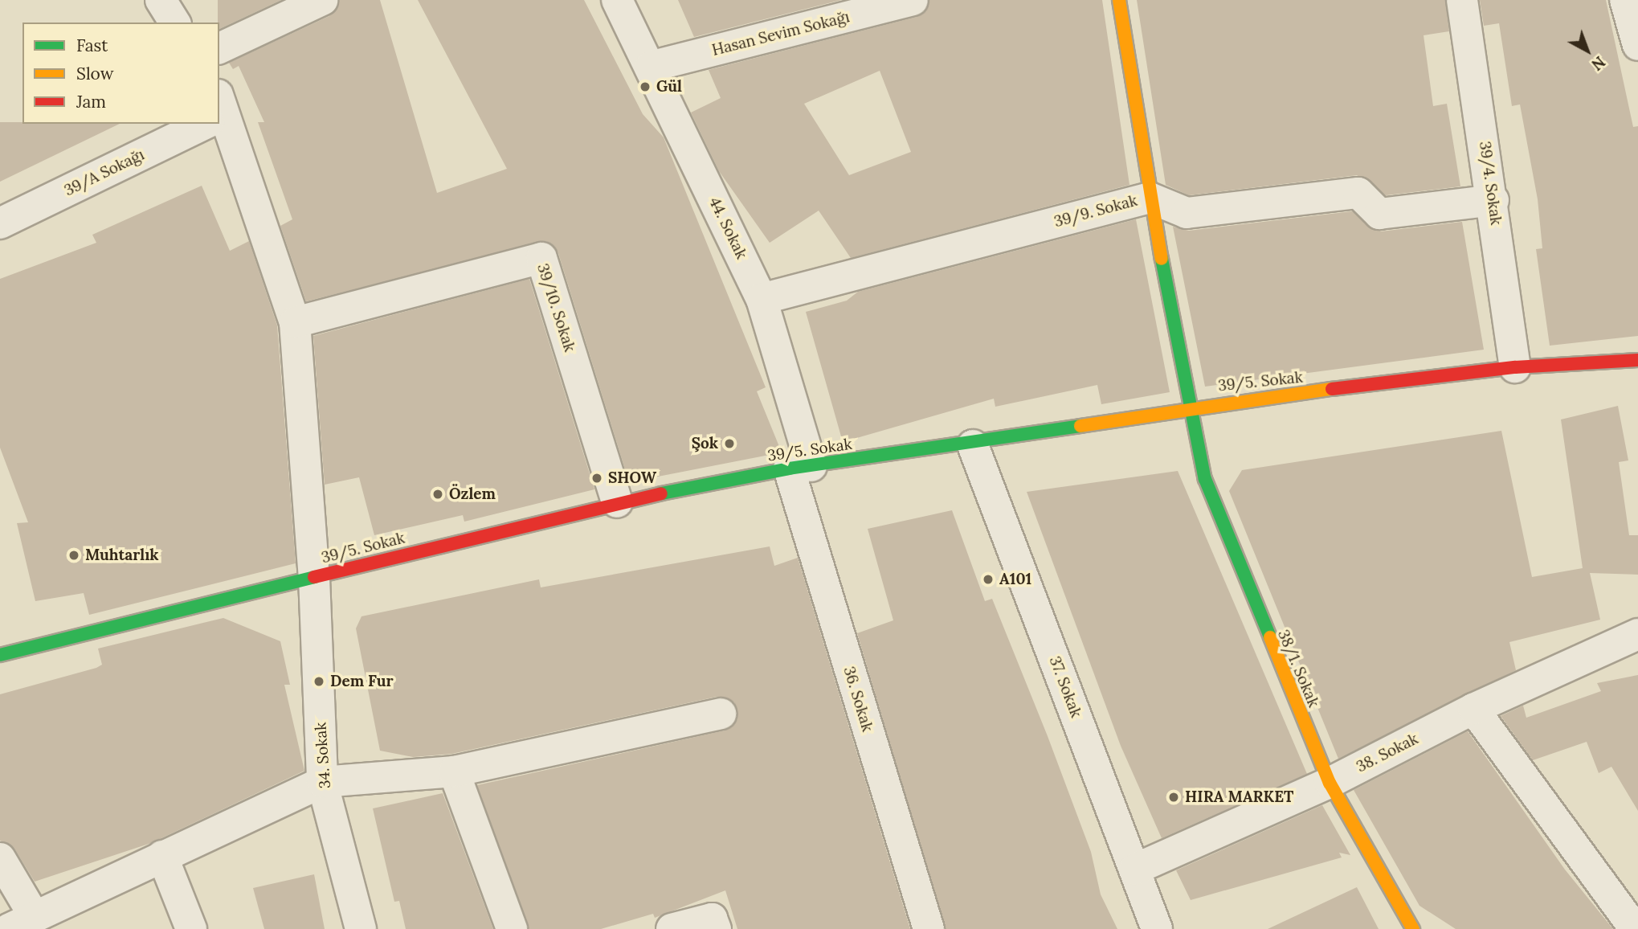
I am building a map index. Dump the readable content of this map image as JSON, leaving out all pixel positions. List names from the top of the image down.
{
  "streets": {
    "street": [
      "Hasan Sevim Sokağı",
      "39/A Sokağı",
      "39/4. Sokak",
      "39/9. Sokak",
      "44. Sokak",
      "39/10. Sokak",
      "39/5. Sokak",
      "38/1. Sokak",
      "37. Sokak",
      "36. Sokak",
      "38. Sokak",
      "34. Sokak"
    ]
  },
  "crossings": [
    ["Hasan Sevim Sokağı", "44. Sokak"],
    ["39/4. Sokak", "39/9. Sokak"],
    ["39/4. Sokak", "39/5. Sokak"],
    ["39/9. Sokak", "44. Sokak"],
    ["39/9. Sokak", "38/1. Sokak"],
    ["44. Sokak", "39/5. Sokak"],
    ["44. Sokak", "36. Sokak"],
    ["39/10. Sokak", "39/5. Sokak"],
    ["39/10. Sokak", "34. Sokak"],
    ["39/5. Sokak", "38/1. Sokak"],
    ["39/5. Sokak", "37. Sokak"],
    ["39/5. Sokak", "36. Sokak"],
    ["39/5. Sokak", "34. Sokak"],
    ["38/1. Sokak", "38. Sokak"],
    ["37. Sokak", "38. Sokak"]
  ],
  "places": [
    "Gül",
    "Şok",
    "SHOW",
    "Özlem",
    "Muhtarlık",
    "A101",
    "Dem Fur",
    "HIRA MARKET"
  ],
  "legend": ["Fast", "Slow", "Jam"],
  "north": "bottom right"
}
